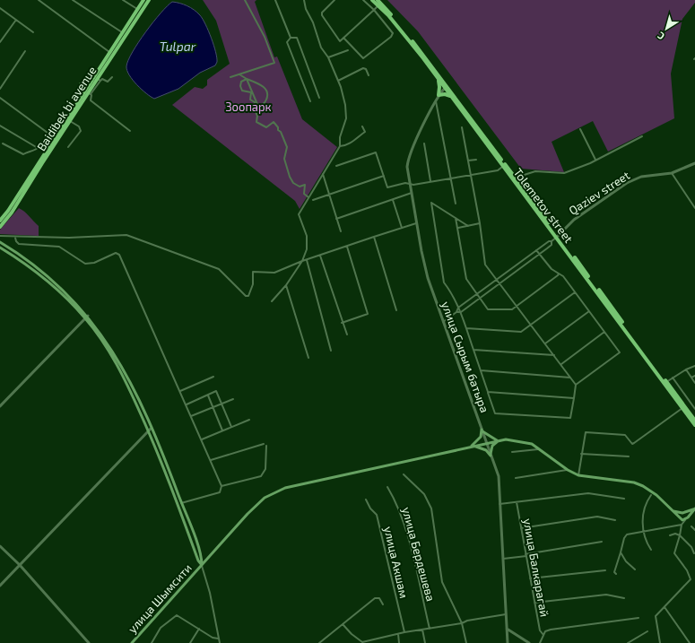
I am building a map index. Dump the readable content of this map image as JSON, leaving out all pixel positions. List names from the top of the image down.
{
  "streets": {
    "main road": ["Baidibek bi avenue", "Tolemetov street", "улица Шымсити"],
    "street": [
      "Qaziev street",
      "улица Сырым батыра",
      "улица Бердешева",
      "улица Акшам",
      "улица Балкарагай"
    ]
  },
  "crossings": [
    ["Qaziev street", "Tolemetov street"],
    ["Tolemetov street", "улица Сырым батыра"],
    ["улица Сырым батыра", "улица Шымсити"]
  ],
  "water": ["Tulpar"],
  "parks": ["Зоопарк"],
  "north": "bottom left"
}
